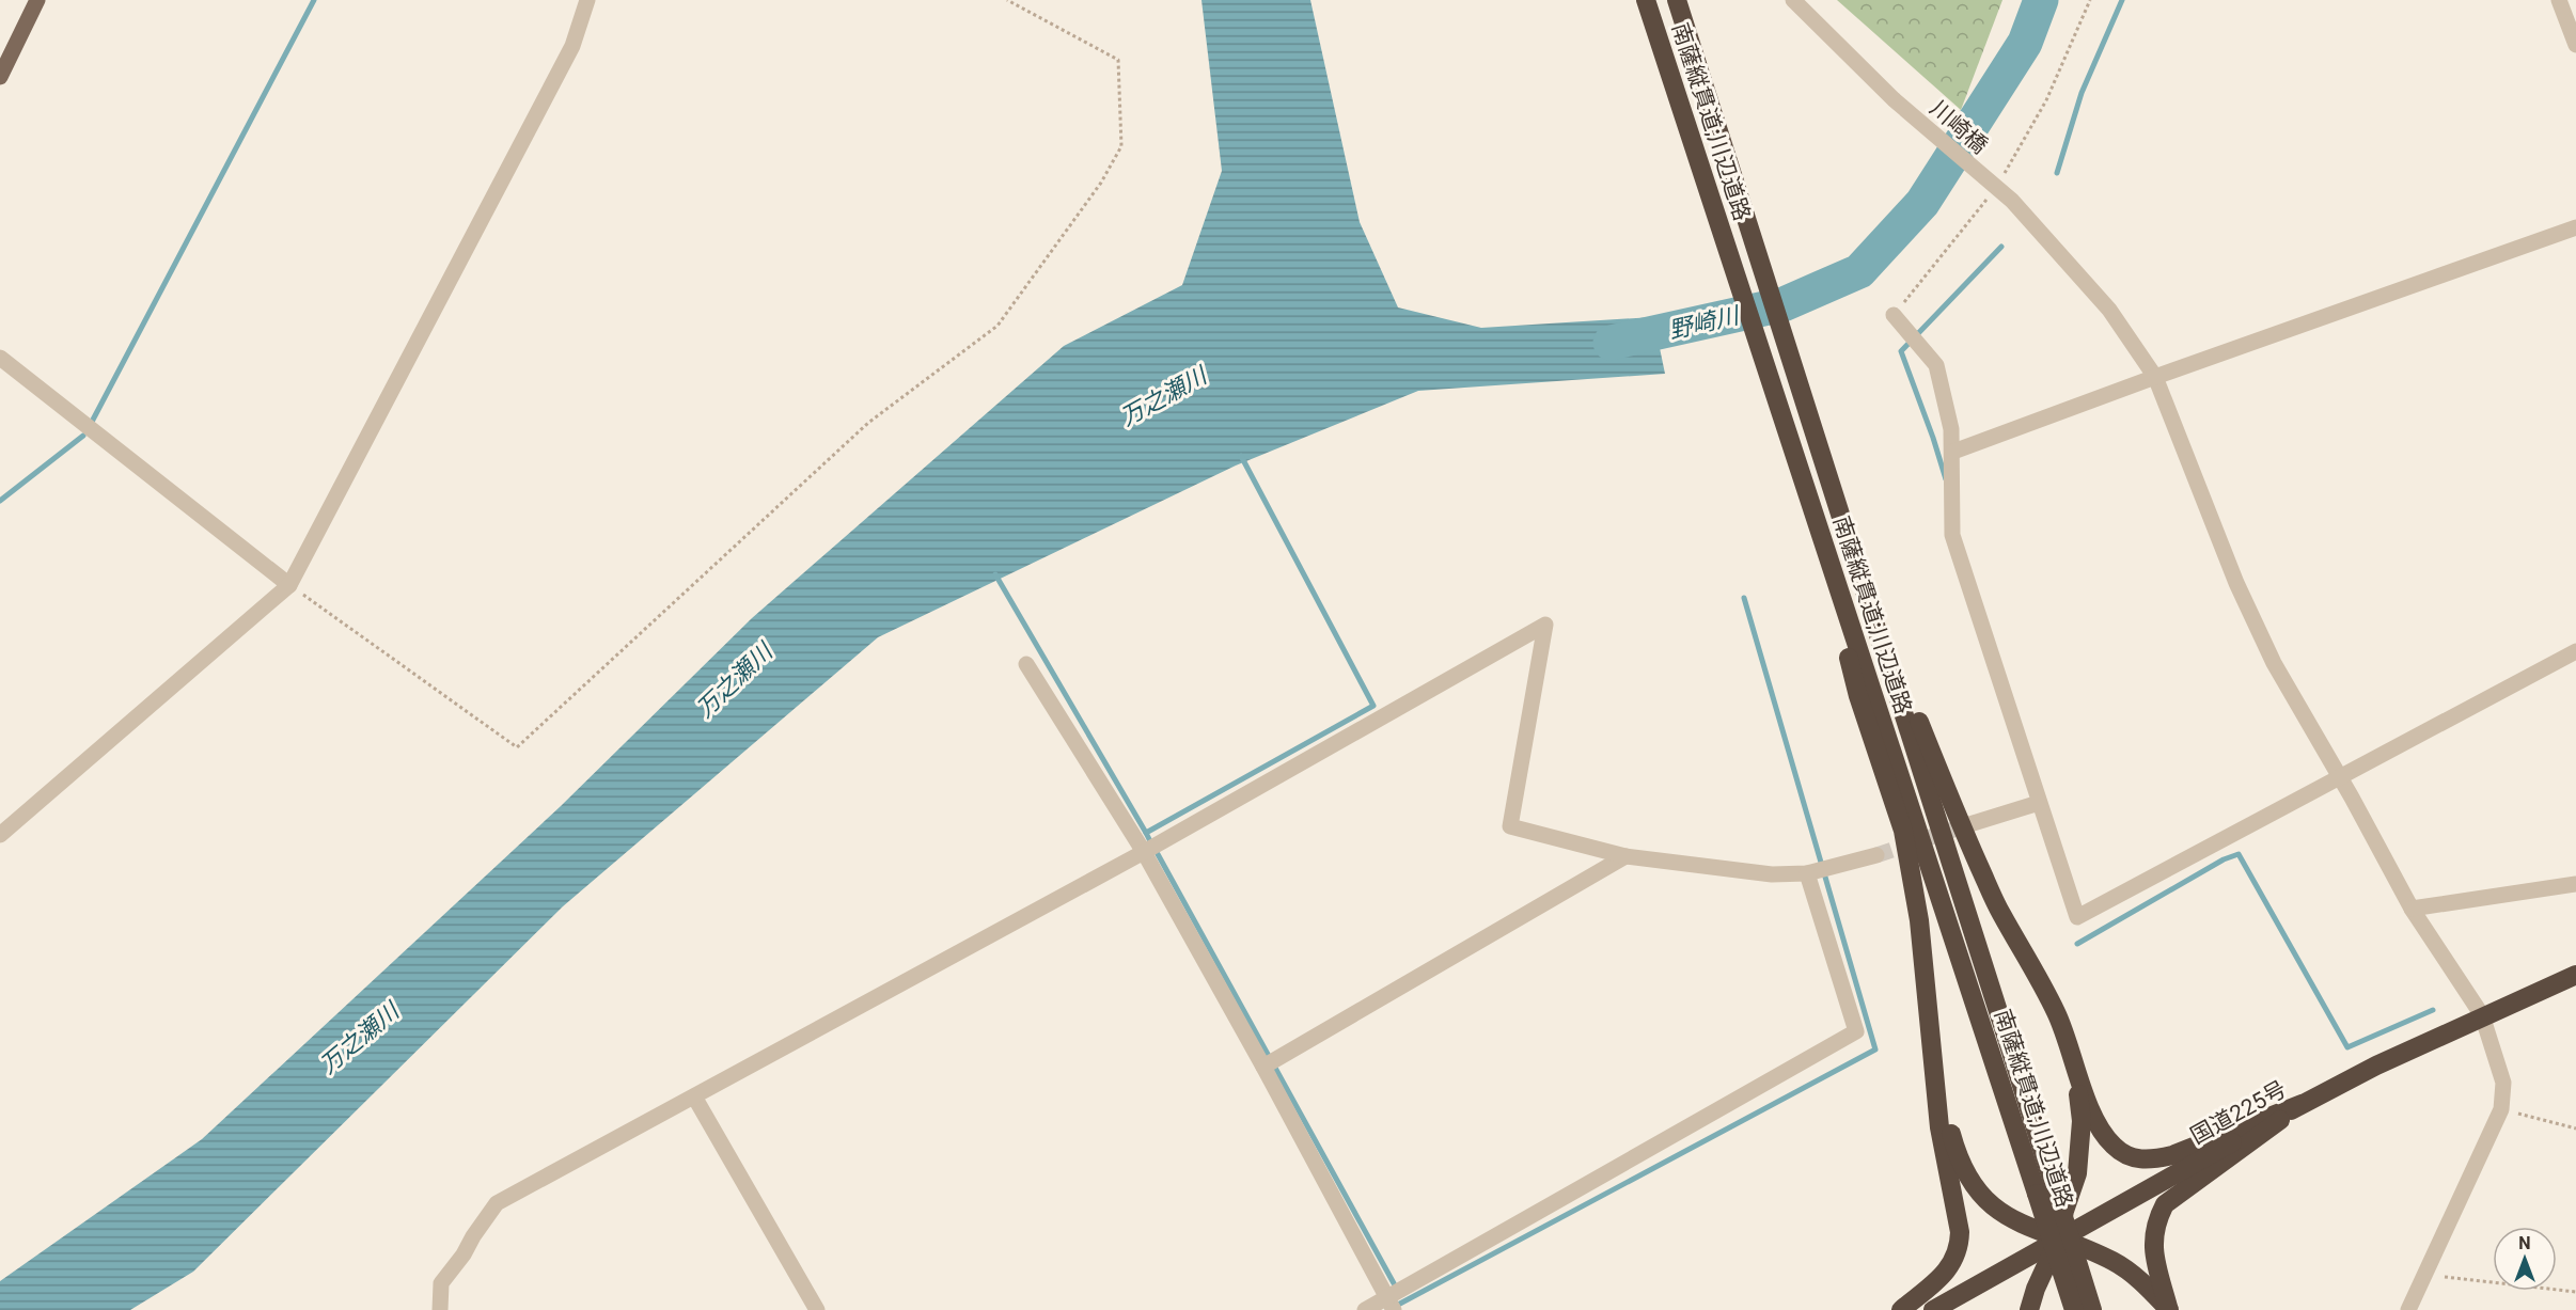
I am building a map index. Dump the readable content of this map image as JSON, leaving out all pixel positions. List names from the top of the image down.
{
  "streets": {
    "highway": ["南薩縦貫道;川辺道路", "国道225号"],
    "street": ["川崎橋"]
  },
  "crossings": [
    ["南薩縦貫道;川辺道路", "国道225号"],
    ["川崎橋", "国道225号"]
  ],
  "water": ["野崎川", "万之瀬川"],
  "north": "top"
}
